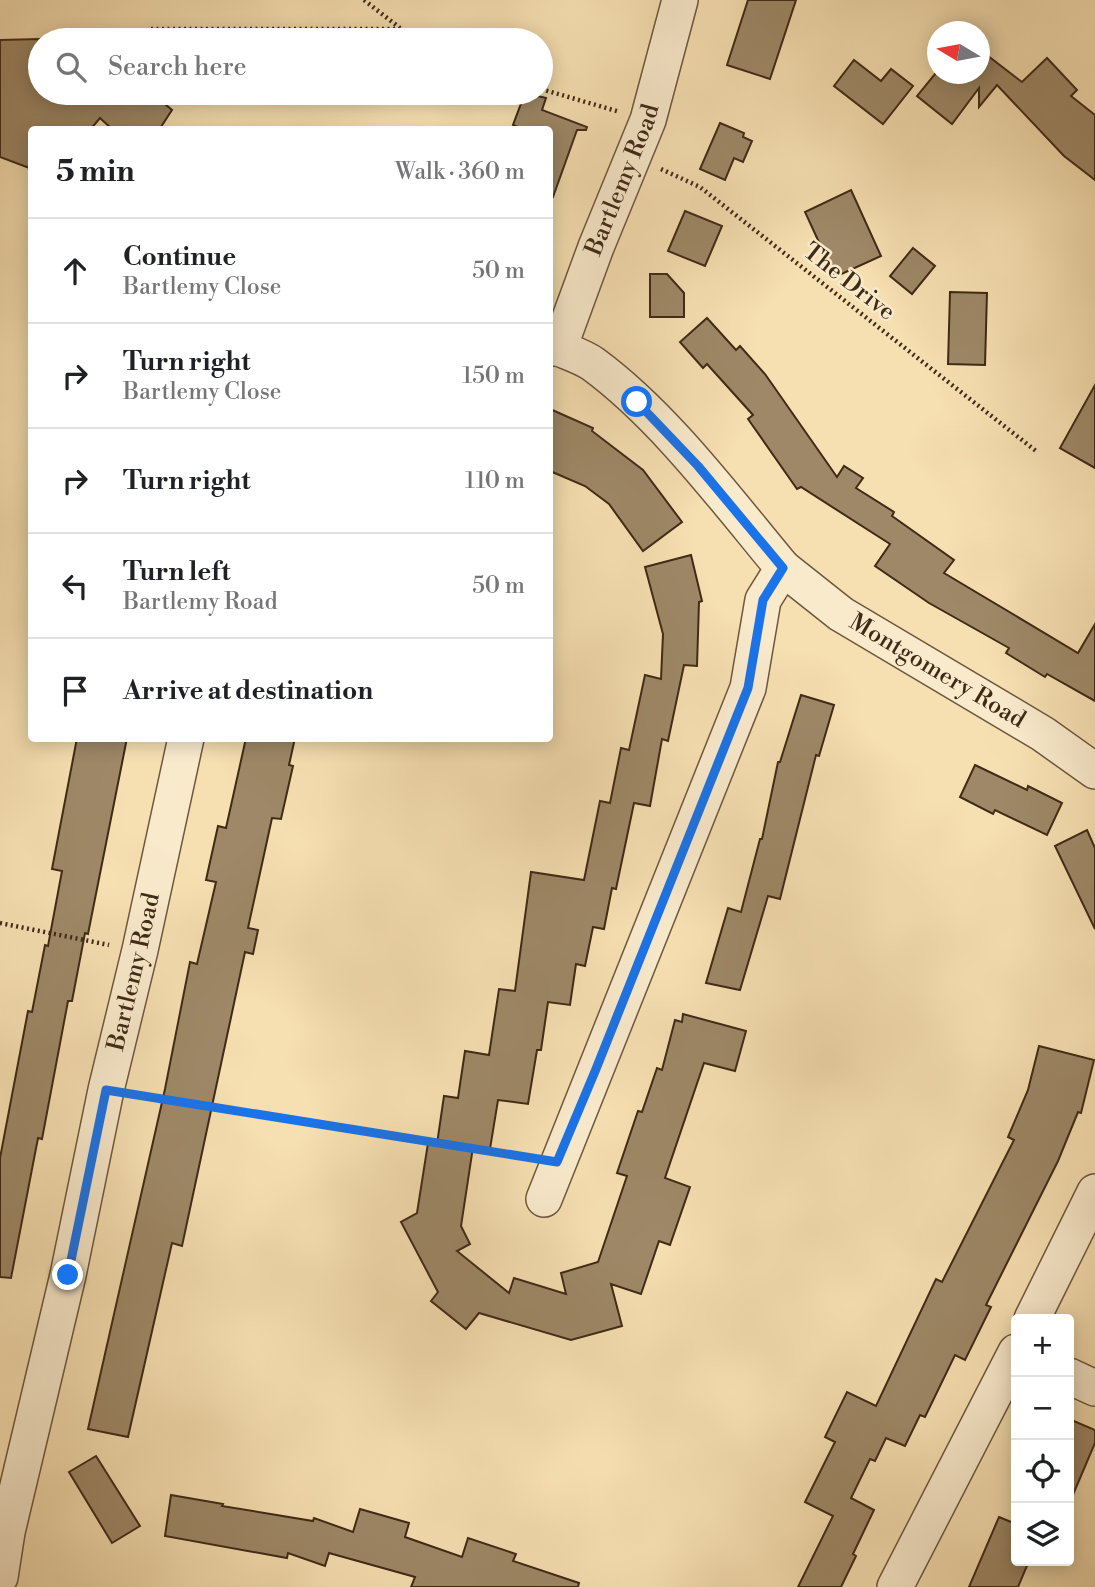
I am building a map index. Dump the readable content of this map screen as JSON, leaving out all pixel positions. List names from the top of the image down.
{
  "streets": {
    "street": ["Bartlemy Road", "Montgomery Road"],
    "path": ["The Drive"]
  },
  "crossings": [
    ["Bartlemy Road", "The Drive"],
    ["Bartlemy Road", "Montgomery Road"]
  ],
  "north": "left",
  "page": {
    "search": "Search here",
    "heading": ["5 min", "Walk · 360 m"],
    "list": [
      ["Continue", "Bartlemy Close", "50 m"],
      ["Turn right", "Bartlemy Close", "150 m"],
      ["Turn right", "110 m"],
      ["Turn left", "Bartlemy Road", "50 m"],
      "Arrive at destination"
    ],
    "map_buttons": ["+", "−"]
  }
}
